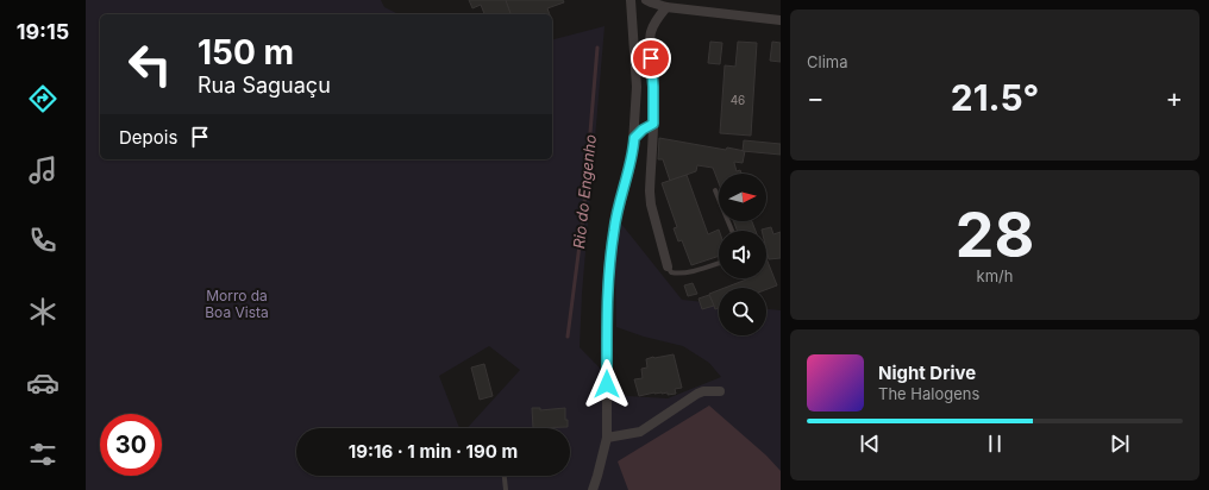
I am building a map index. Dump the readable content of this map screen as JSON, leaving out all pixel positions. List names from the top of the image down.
{
  "water": ["Rio do Engenho"],
  "parks": ["Morro da Boa Vista"],
  "house_numbers": ["46"],
  "north": "right",
  "page": {
    "tabs": "19:15",
    "tile": [
      "Clima",
      ["28", "km/h"]
    ],
    "turn": ["150 m", "Rua Saguaçu"],
    "heat": ["−", "21.5°", "+"],
    "then": "Depois",
    "song": ["Night Drive", "The Halogens"],
    "limit": "30",
    "trip": "19:16 · 1 min · 190 m"
  }
}
